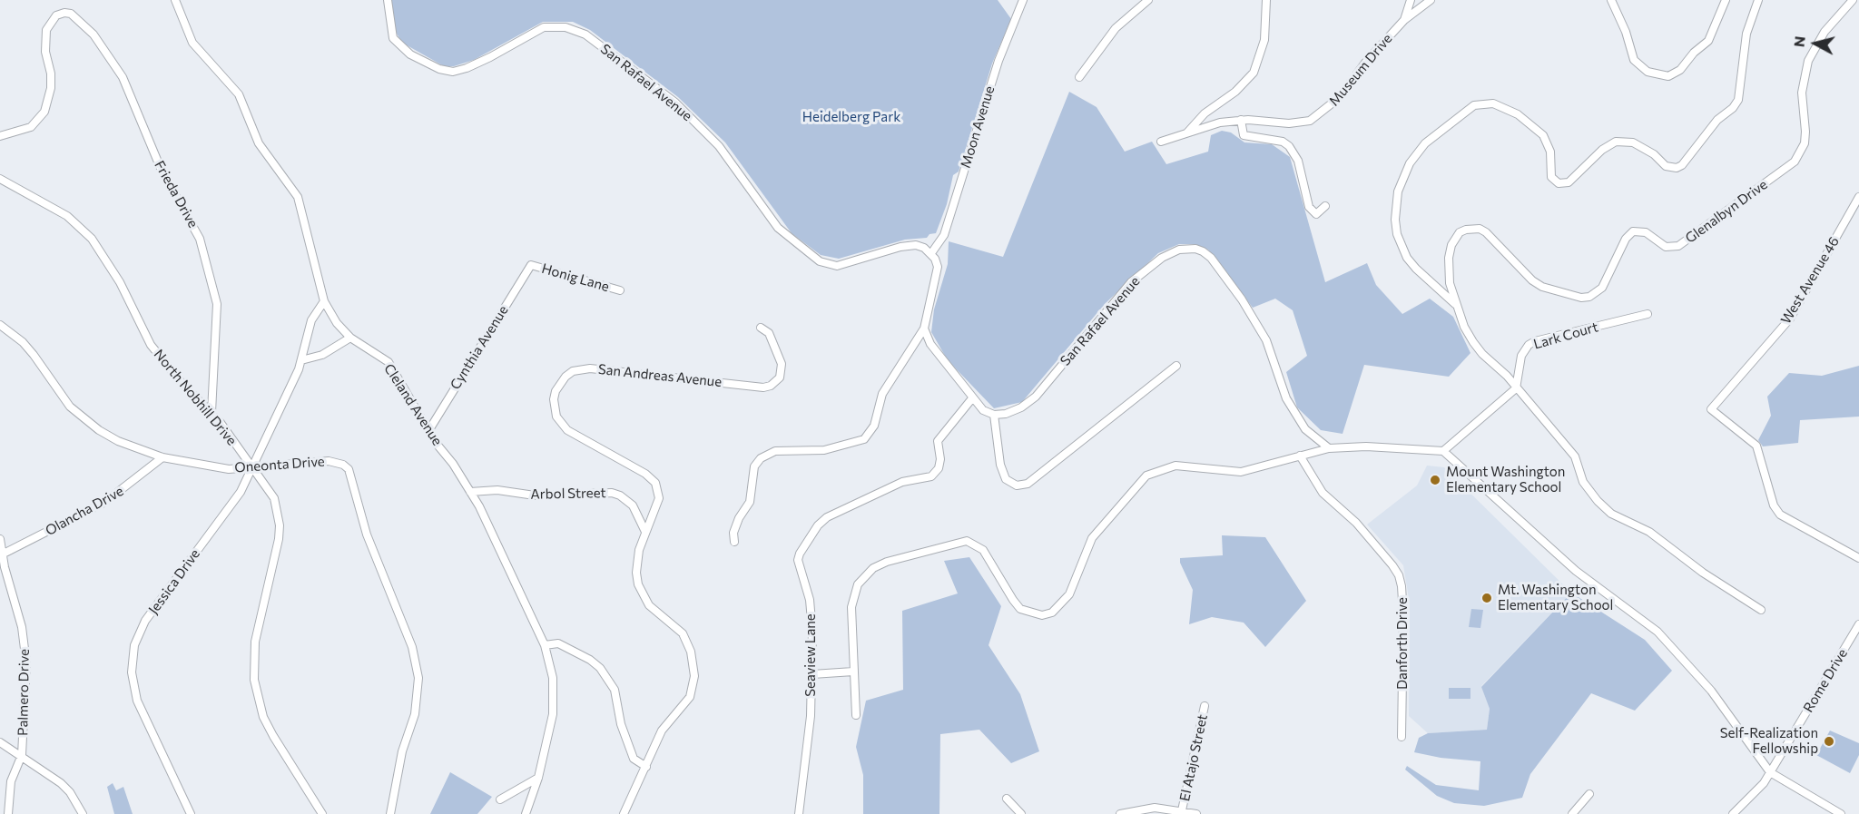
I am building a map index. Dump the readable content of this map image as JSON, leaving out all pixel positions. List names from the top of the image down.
{
  "streets": {
    "street": [
      "Museum Drive",
      "San Rafael Avenue",
      "Moon Avenue",
      "Frieda Drive",
      "Glenalbyn Drive",
      "Honig Lane",
      "West Avenue 46",
      "Lark Court",
      "Cynthia Avenue",
      "San Andreas Avenue",
      "North Nobhill Drive",
      "Cleland Avenue",
      "Oneonta Drive",
      "Arbol Street",
      "Olancha Drive",
      "Jessica Drive",
      "Danforth Drive",
      "Seaview Lane",
      "Rome Drive",
      "Palmero Drive",
      "El Atajo Street"
    ]
  },
  "crossings": [
    ["San Rafael Avenue", "Moon Avenue"],
    ["Frieda Drive", "North Nobhill Drive"],
    ["Glenalbyn Drive", "Lark Court"],
    ["Honig Lane", "Cynthia Avenue"],
    ["Cynthia Avenue", "Cleland Avenue"],
    ["San Andreas Avenue", "Arbol Street"],
    ["North Nobhill Drive", "Oneonta Drive"],
    ["North Nobhill Drive", "Jessica Drive"],
    ["Cleland Avenue", "Arbol Street"],
    ["Cleland Avenue", "Jessica Drive"],
    ["Oneonta Drive", "Olancha Drive"],
    ["Oneonta Drive", "Jessica Drive"],
    ["Olancha Drive", "Palmero Drive"]
  ],
  "parks": ["Heidelberg Park"],
  "places": ["Mount Washington Elementary School", "Mt. Washington Elementary School", "Self-Realization Fellowship"],
  "north": "left"
}
